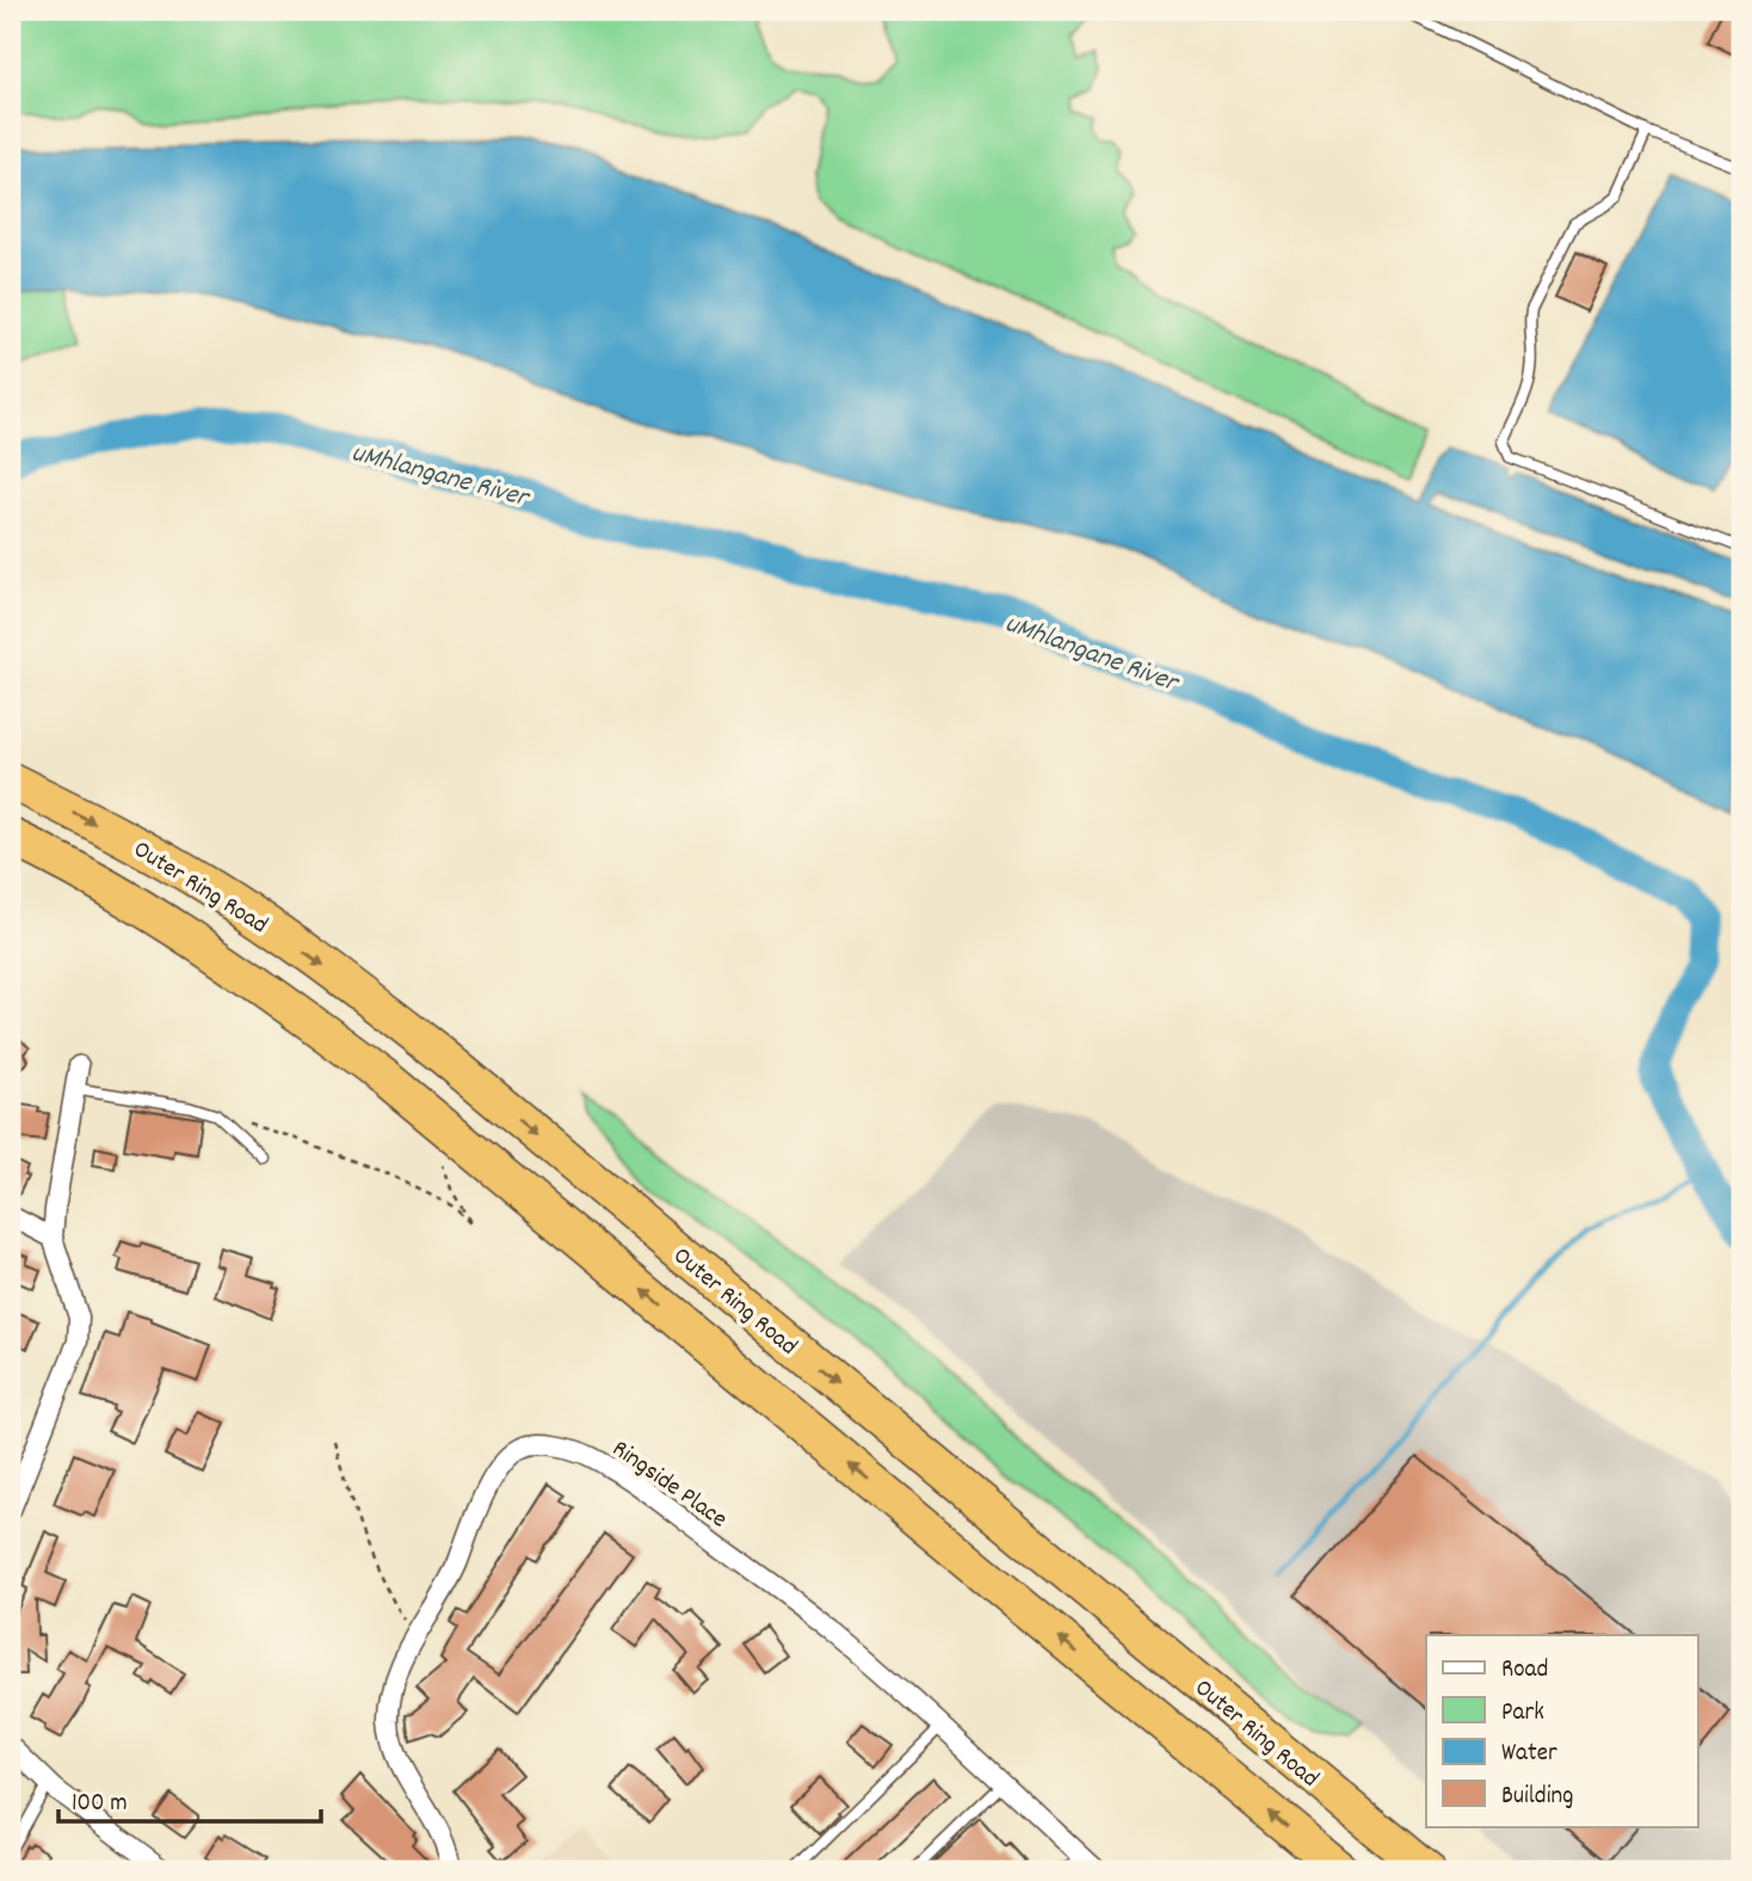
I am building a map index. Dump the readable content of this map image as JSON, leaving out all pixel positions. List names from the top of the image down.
{
  "streets": {
    "highway": ["Outer Ring Road"],
    "street": ["Ringside Place"]
  },
  "water": ["uMhlangane River"],
  "legend": [
    "Road",
    "Park",
    "Water",
    "Building"
  ],
  "scale_bar": "100 m"
}
